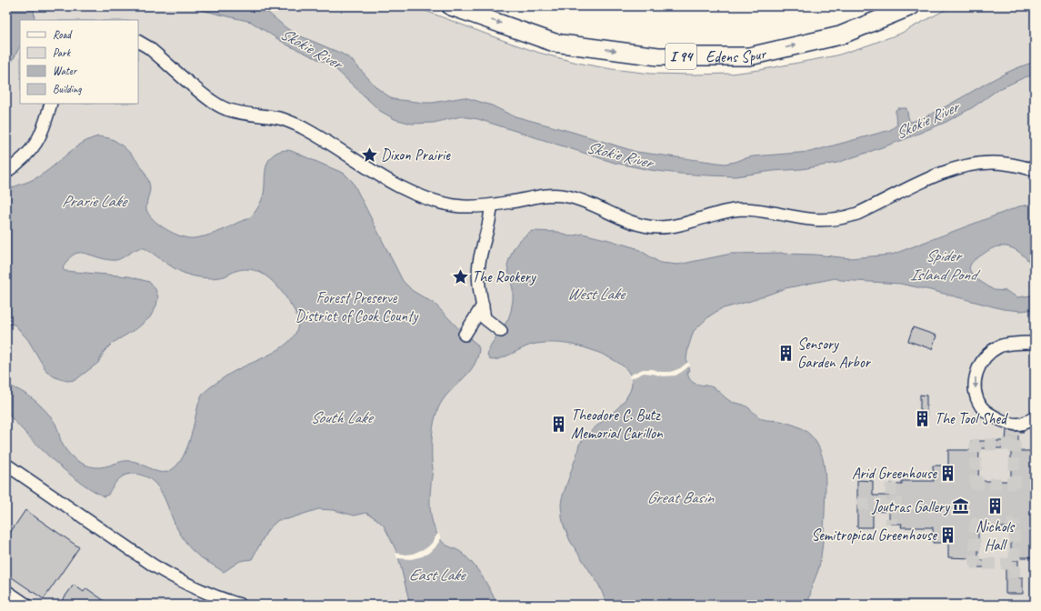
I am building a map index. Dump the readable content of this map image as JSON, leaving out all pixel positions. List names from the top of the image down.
{
  "streets": {
    "highway": ["Edens Spur", "I 94"]
  },
  "one_way": ["Edens Spur"],
  "water": [
    "Skokie River",
    "Prarie Lake",
    "Spider Island Pond",
    "West Lake",
    "South Lake",
    "Great Basin",
    "East Lake"
  ],
  "parks": ["Forest Preserve District of Cook County"],
  "places": {
    "place": ["Dixon Prairie", "The Rookery"],
    "building": [
      "Sensory Garden Arbor",
      "The Tool Shed",
      "Theodore C. Butz Memorial Carillon",
      "Arid Greenhouse",
      "Nichols Hall",
      "Semitropical Greenhouse"
    ],
    "museum": ["Joutras Gallery"]
  },
  "legend": [
    "Road",
    "Park",
    "Water",
    "Building"
  ]
}
